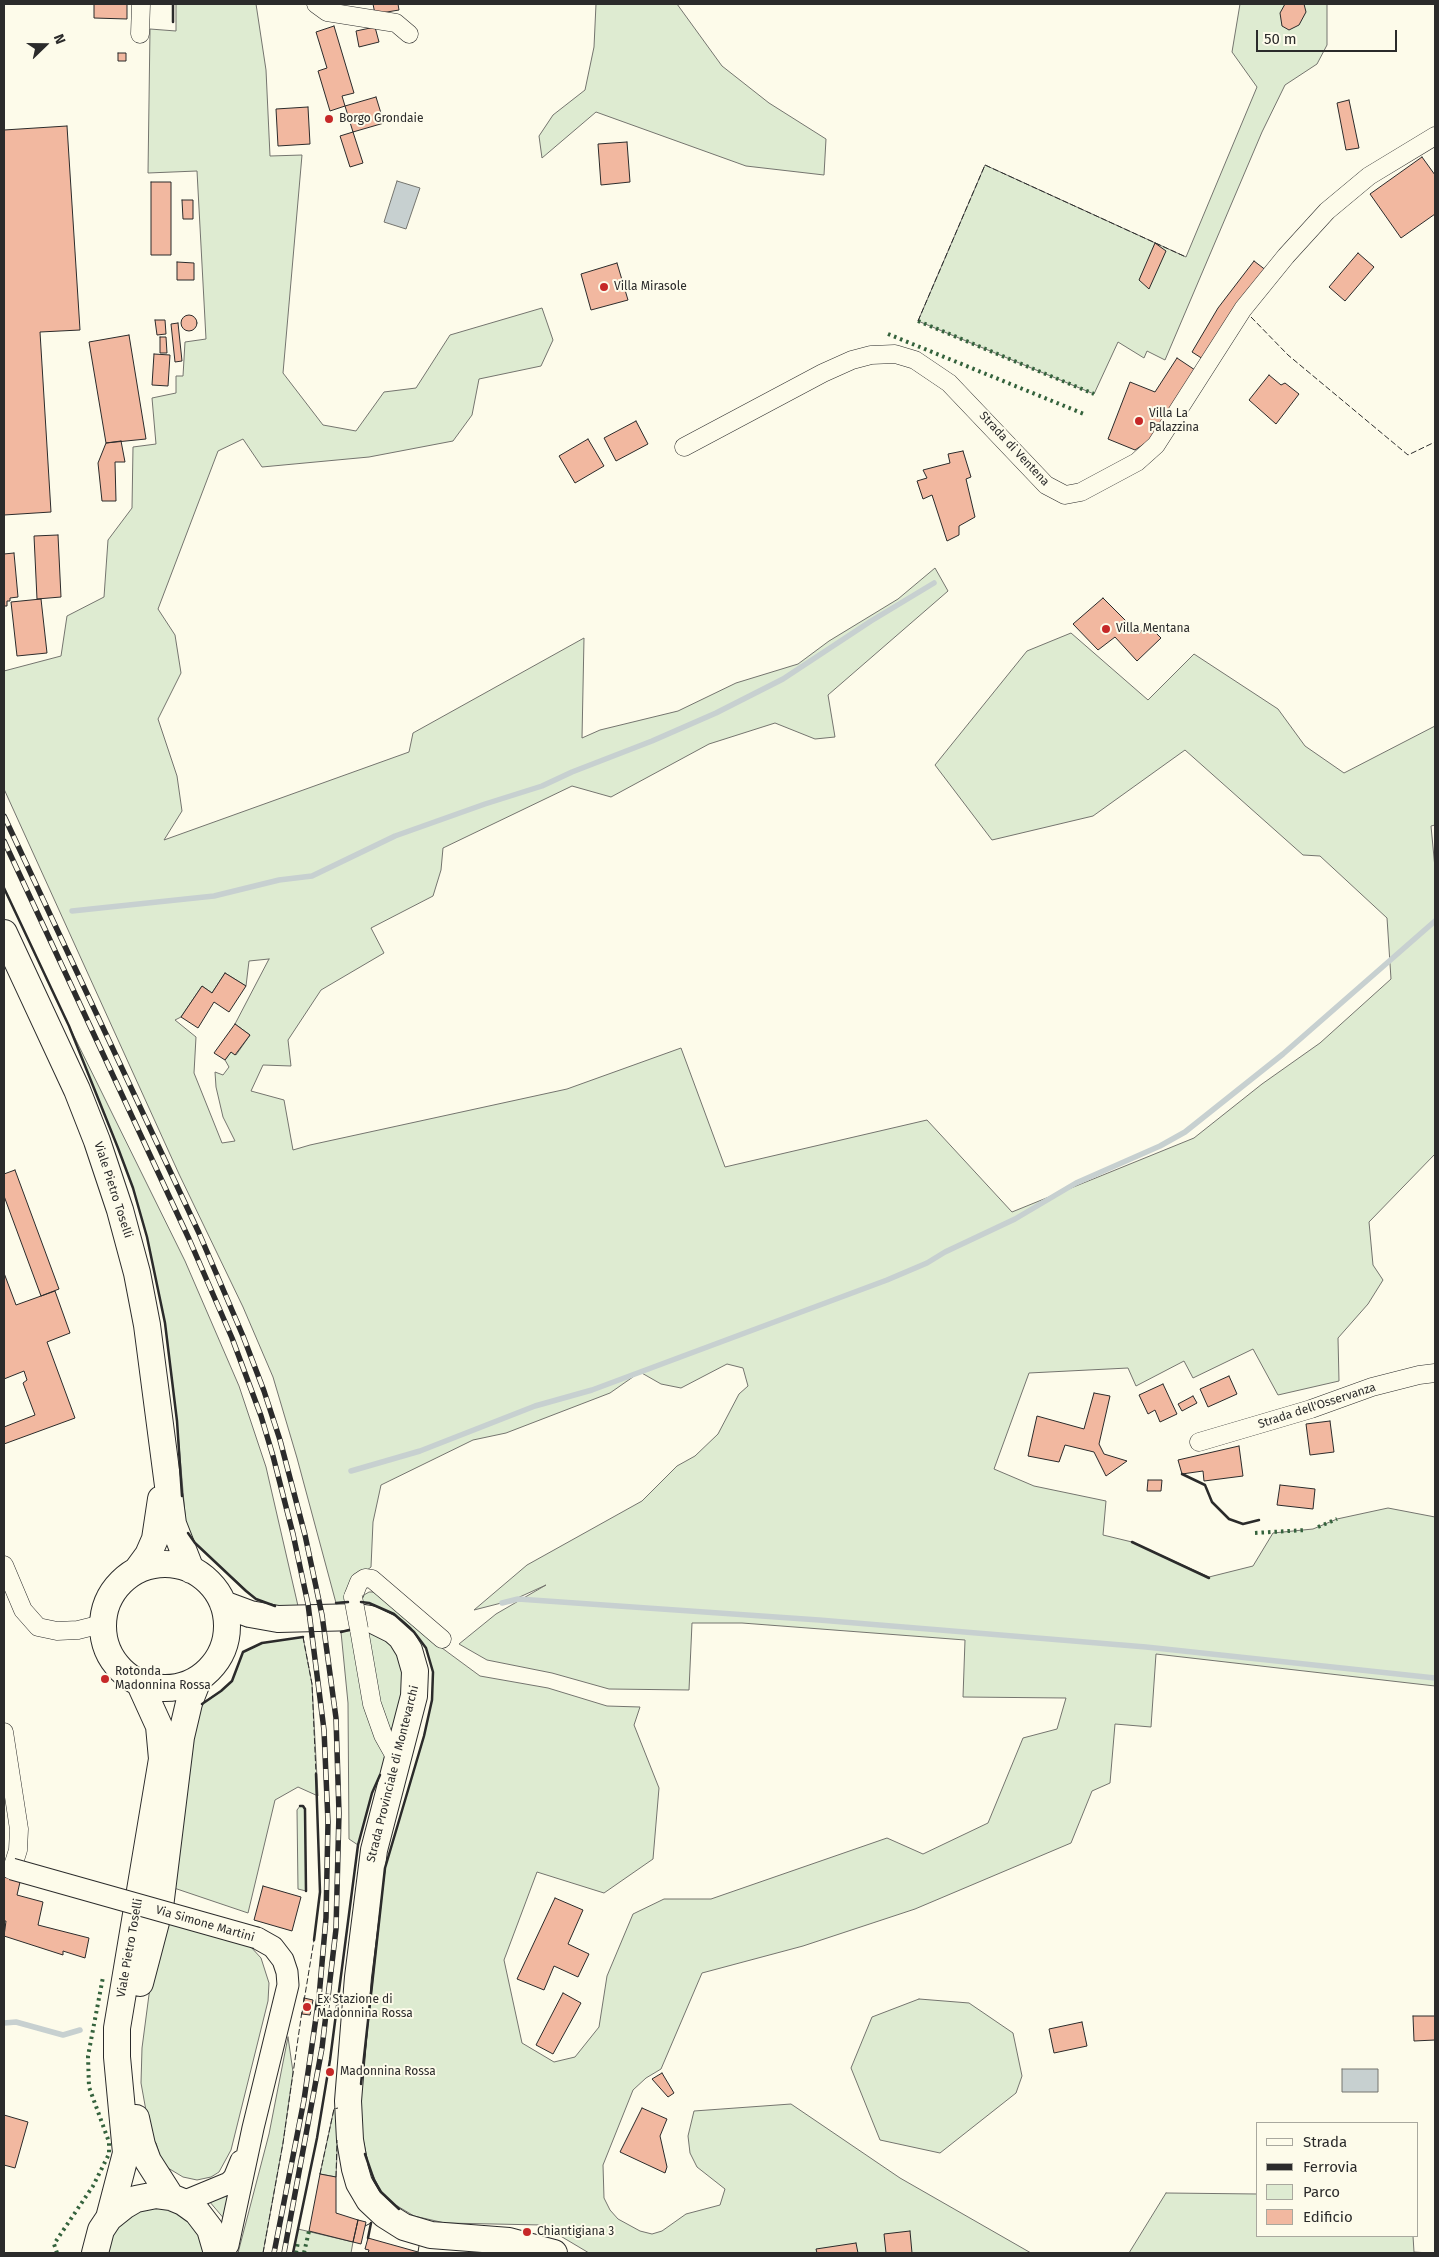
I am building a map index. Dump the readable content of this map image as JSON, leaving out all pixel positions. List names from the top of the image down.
{
  "streets": {
    "main road": ["Viale Pietro Toselli", "Strada Provinciale di Montevarchi"],
    "street": ["Strada di Ventena", "Strada dell'Osservanza", "Via Simone Martini"]
  },
  "crossings": [
    ["Viale Pietro Toselli", "Strada Provinciale di Montevarchi"],
    ["Viale Pietro Toselli", "Via Simone Martini"]
  ],
  "places": [
    "Borgo Grondaie",
    "Villa Mirasole",
    "Villa La Palazzina",
    "Villa Mentana",
    "Rotonda Madonnina Rossa",
    "Ex Stazione di Madonnina Rossa",
    "Madonnina Rossa",
    "Chiantigiana 3"
  ],
  "legend": [
    "Strada",
    "Ferrovia",
    "Parco",
    "Edificio"
  ],
  "scale_bar": "50 m",
  "north": "right"
}
